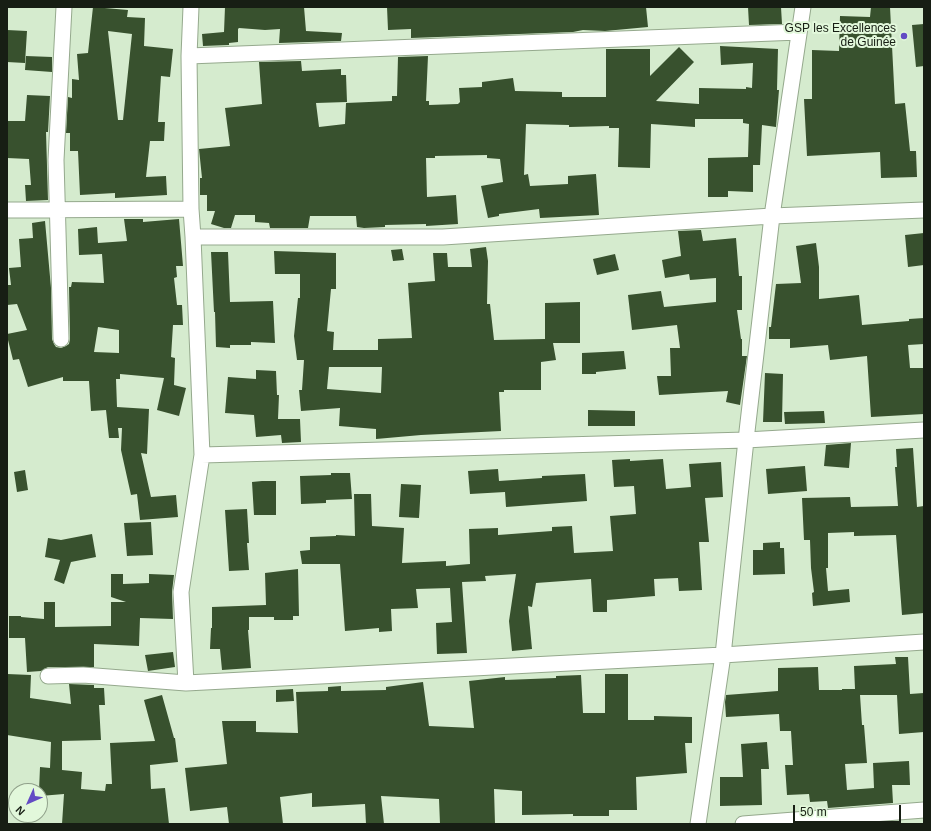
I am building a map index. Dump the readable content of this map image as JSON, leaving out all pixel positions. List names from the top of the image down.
{
  "places": ["GSP les Excellences de Guinée"],
  "scale_bar": "50 m",
  "north": "bottom left"
}
